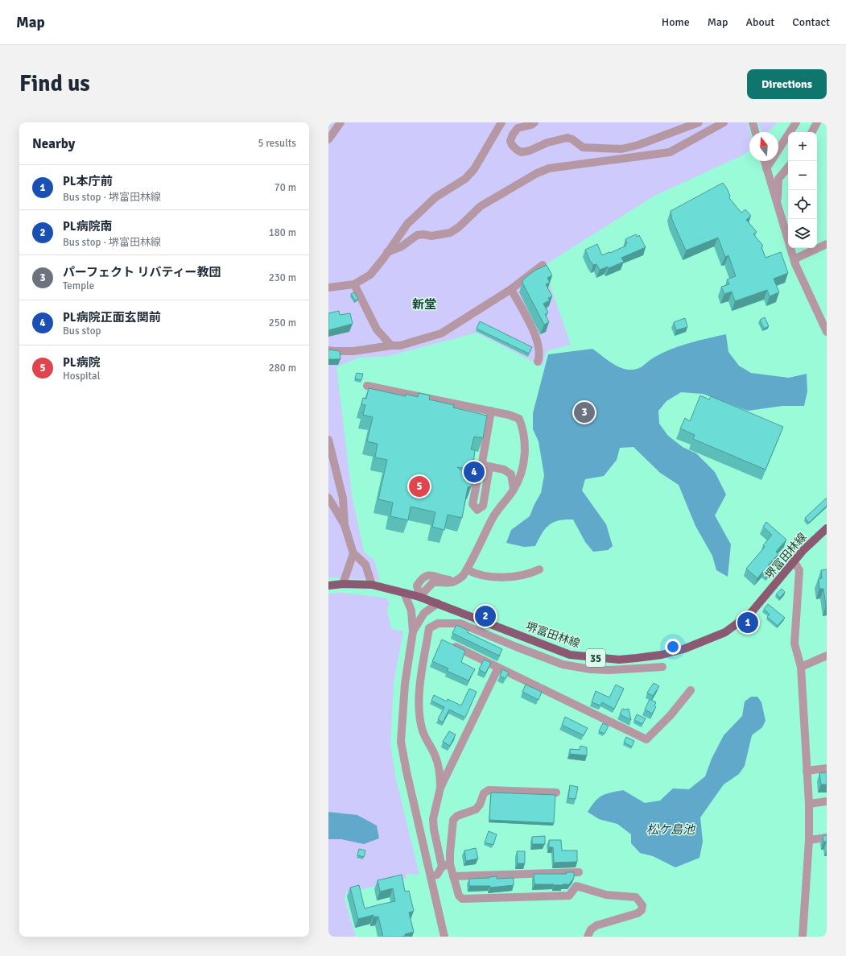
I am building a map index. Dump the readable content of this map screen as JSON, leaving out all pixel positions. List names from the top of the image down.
{
  "streets": {
    "main road": ["堺富田林線", "35"]
  },
  "districts": ["新堂"],
  "water": ["松ケ島池"],
  "north": "top",
  "page": {
    "header": "Map",
    "nav": [
      "Home",
      "Map",
      "About",
      "Contact"
    ],
    "buttons": "Directions",
    "title": "Find us",
    "heading": ["Nearby", "5 results"],
    "map_buttons": ["+", "−"],
    "list": [
      {
        "mark": "1",
        "name": "PL本庁前",
        "note": "Bus stop · 堺富田林線",
        "value": "70 m"
      },
      {
        "mark": "2",
        "name": "PL病院南",
        "note": "Bus stop · 堺富田林線",
        "value": "180 m"
      },
      {
        "mark": "3",
        "name": "パーフェクト リバティー教団",
        "note": "Temple",
        "value": "230 m"
      },
      {
        "mark": "4",
        "name": "PL病院正面玄関前",
        "note": "Bus stop",
        "value": "250 m"
      },
      {
        "mark": "5",
        "name": "PL病院",
        "note": "Hospital",
        "value": "280 m"
      }
    ],
    "pins": [
      "3",
      "4",
      "5",
      "2",
      "1"
    ]
  }
}
